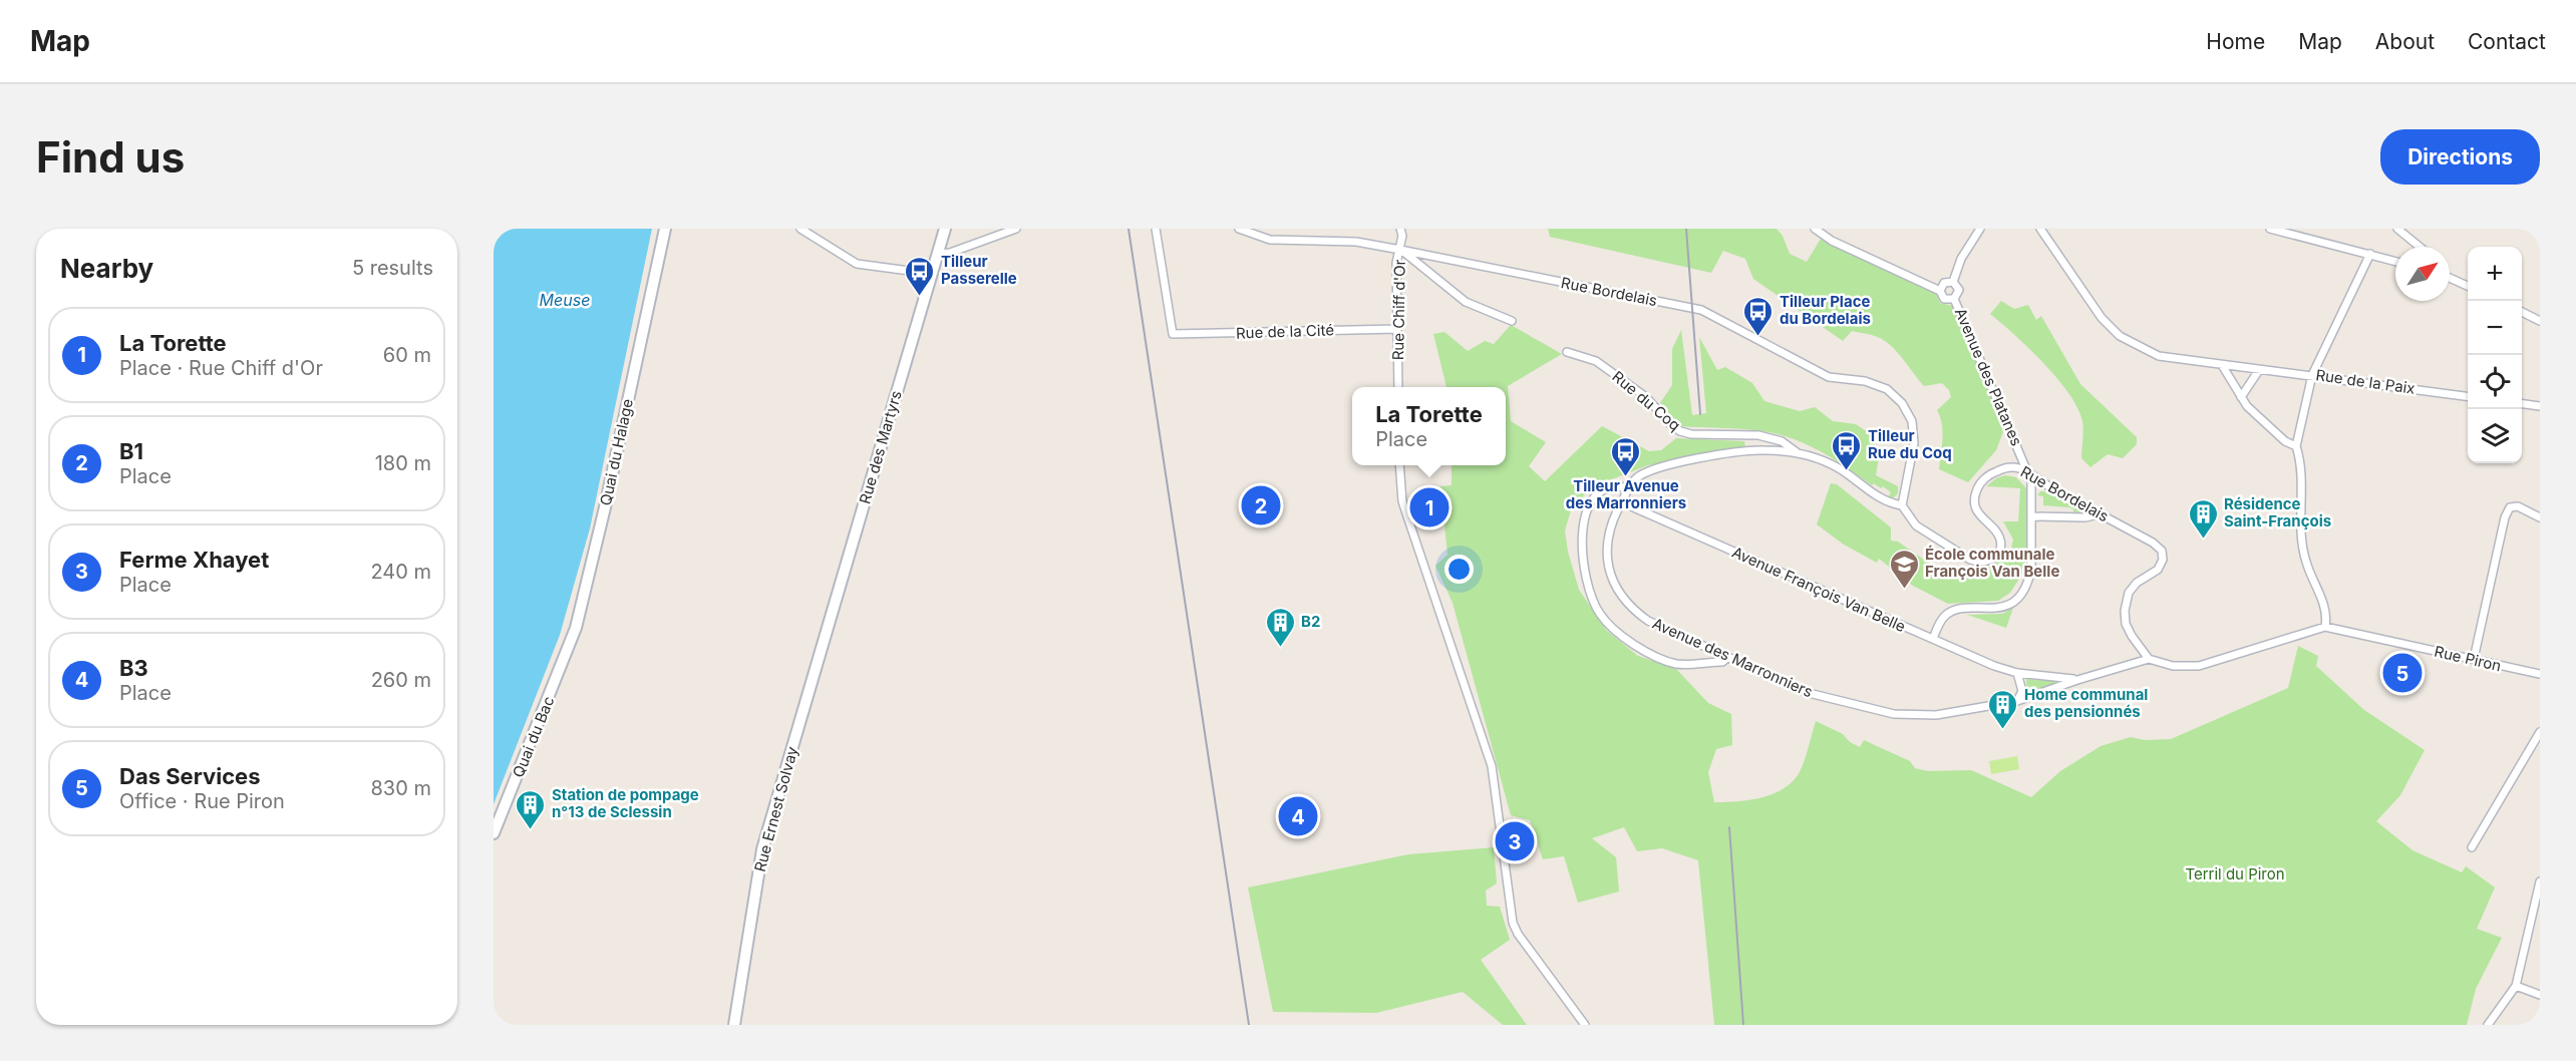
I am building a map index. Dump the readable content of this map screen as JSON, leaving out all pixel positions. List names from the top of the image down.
{
  "streets": {
    "street": [
      "Rue Bordelais",
      "Rue Chiff d'Or",
      "Rue de la Cité",
      "Avenue des Platanes",
      "Rue de la Paix",
      "Rue du Coq",
      "Rue des Martyrs",
      "Quai du Halage",
      "Avenue François Van Belle",
      "Avenue des Marronniers",
      "Rue Piron",
      "Quai du Bac",
      "Rue Ernest Solvay"
    ]
  },
  "crossings": [
    ["Rue Bordelais", "Rue Chiff d'Or"],
    ["Rue Bordelais", "Avenue des Platanes"],
    ["Rue Bordelais", "Avenue des Marronniers"],
    ["Rue Chiff d'Or", "Rue de la Cité"],
    ["Avenue des Platanes", "Avenue François Van Belle"],
    ["Rue du Coq", "Avenue des Marronniers"],
    ["Rue des Martyrs", "Rue Ernest Solvay"],
    ["Quai du Halage", "Quai du Bac"],
    ["Avenue François Van Belle", "Avenue des Marronniers"]
  ],
  "water": ["Meuse"],
  "parks": ["Terril du Piron"],
  "places": {
    "bus stop": [
      "Tilleur Passerelle",
      "Tilleur Place du Bordelais",
      "Tilleur Rue du Coq",
      "Tilleur Avenue des Marronniers"
    ],
    "building": [
      "Résidence Saint-François",
      "B2",
      "Home communal des pensionnés",
      "Station de pompage n°13 de Sclessin"
    ],
    "school or university": ["École communale François Van Belle"]
  },
  "north": "top right",
  "page": {
    "header": "Map",
    "nav": [
      "Home",
      "Map",
      "About",
      "Contact"
    ],
    "buttons": "Directions",
    "title": "Find us",
    "heading": ["Nearby", "5 results"],
    "map_buttons": ["+", "−"],
    "list": [
      {
        "mark": "1",
        "name": "La Torette",
        "note": "Place · Rue Chiff d'Or",
        "value": "60 m"
      },
      {
        "mark": "2",
        "name": "B1",
        "note": "Place",
        "value": "180 m"
      },
      {
        "mark": "3",
        "name": "Ferme Xhayet",
        "note": "Place",
        "value": "240 m"
      },
      {
        "mark": "4",
        "name": "B3",
        "note": "Place",
        "value": "260 m"
      },
      {
        "mark": "5",
        "name": "Das Services",
        "note": "Office · Rue Piron",
        "value": "830 m"
      }
    ],
    "popup": ["La Torette", "Place"],
    "pins": [
      "2",
      "1",
      "5",
      "4",
      "3"
    ]
  }
}
